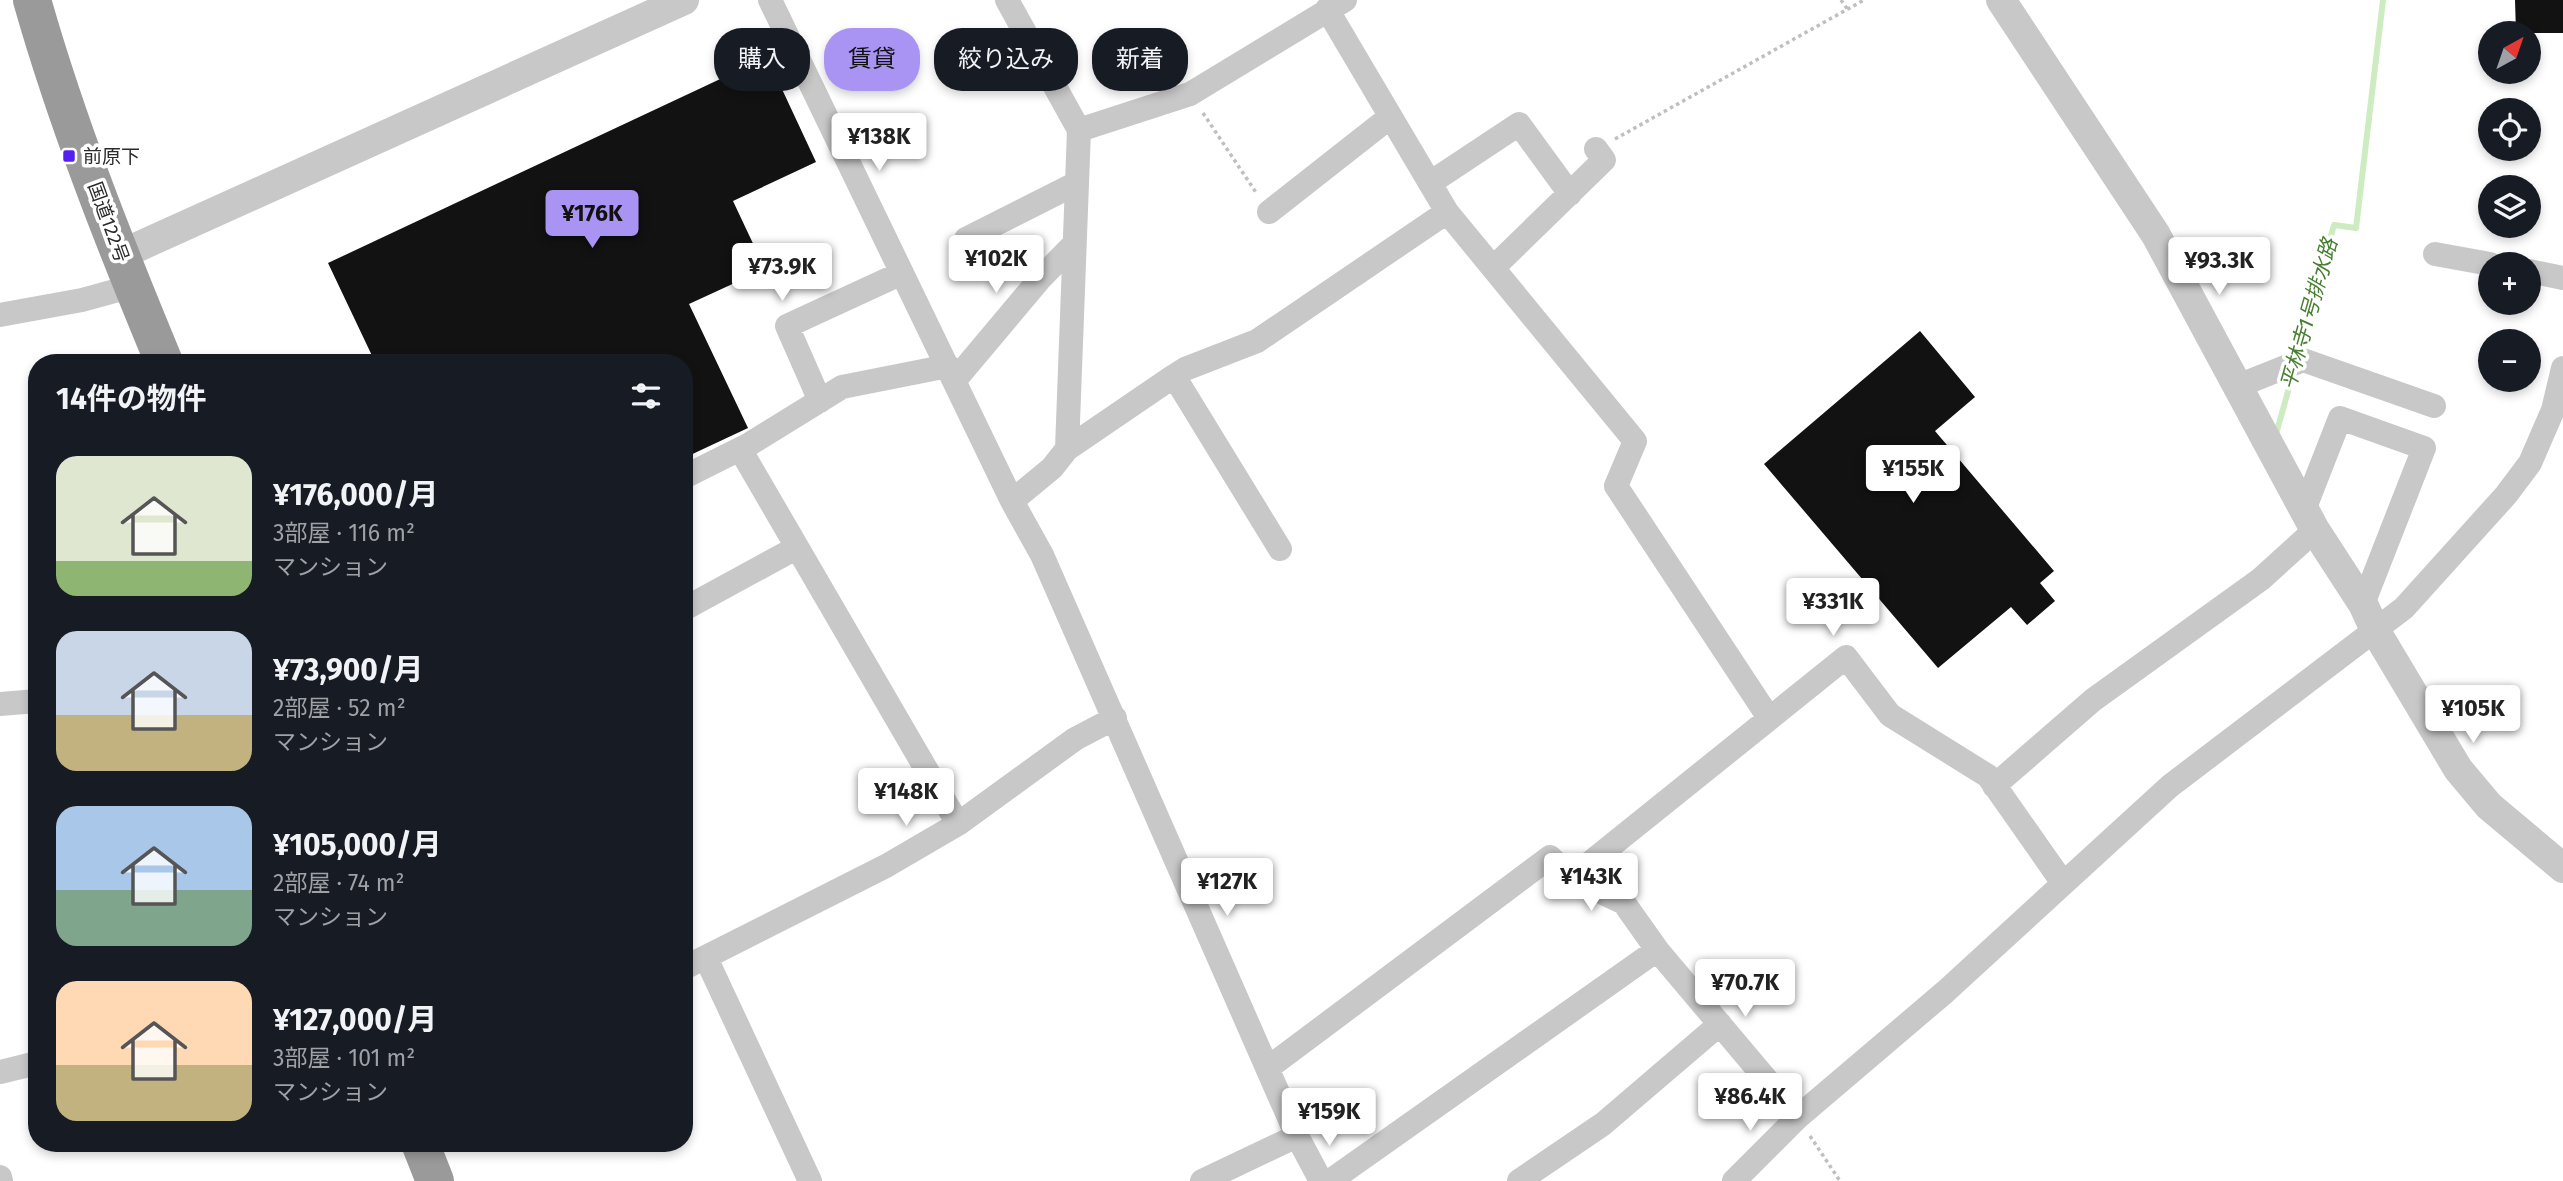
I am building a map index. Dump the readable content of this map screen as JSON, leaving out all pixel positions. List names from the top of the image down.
{
  "streets": {
    "highway": ["国道122号"]
  },
  "water": ["平林寺1号排水路"],
  "places": {
    "transit": ["前原下"]
  },
  "north": "top right",
  "page": {
    "map_buttons": ["+", "−"],
    "chip": [
      "購入",
      "賃貸",
      "絞り込み",
      "新着"
    ],
    "price": [
      "¥138K",
      "¥176K",
      "¥102K",
      "¥93.3K",
      "¥73.9K",
      "¥155K",
      "¥331K",
      "¥105K",
      "¥148K",
      "¥143K",
      "¥127K",
      "¥70.7K",
      "¥86.4K",
      "¥159K"
    ],
    "heading": "14件の物件",
    "list": [
      {
        "name": "¥176,000/月",
        "note": "3部屋 · 116 m² · マンション"
      },
      {
        "name": "¥73,900/月",
        "note": "2部屋 · 52 m² · マンション"
      },
      {
        "name": "¥105,000/月",
        "note": "2部屋 · 74 m² · マンション"
      },
      {
        "name": "¥127,000/月",
        "note": "3部屋 · 101 m² · マンション"
      }
    ]
  }
}
